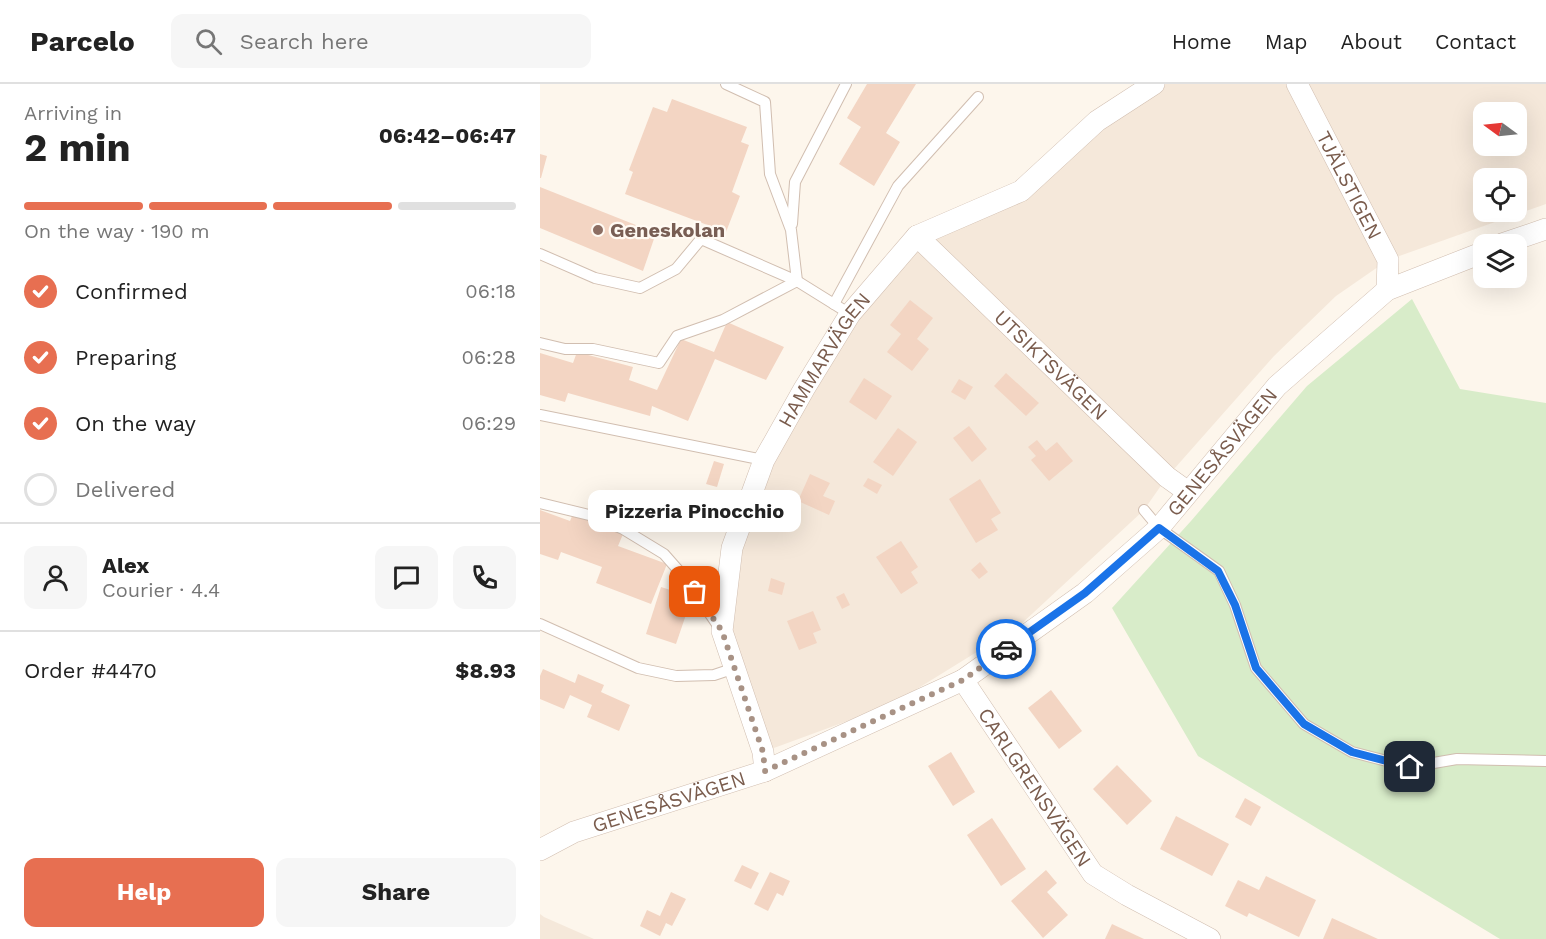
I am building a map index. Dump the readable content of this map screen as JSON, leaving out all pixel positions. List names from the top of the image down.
{
  "streets": {
    "street": [
      "TJÄLSTIGEN",
      "HAMMARVÄGEN",
      "UTSIKTSVÄGEN",
      "GENESÅSVÄGEN",
      "CARLGRENSVÄGEN"
    ]
  },
  "crossings": [
    ["TJÄLSTIGEN", "GENESÅSVÄGEN"],
    ["HAMMARVÄGEN", "UTSIKTSVÄGEN"],
    ["HAMMARVÄGEN", "GENESÅSVÄGEN"],
    ["UTSIKTSVÄGEN", "GENESÅSVÄGEN"],
    ["GENESÅSVÄGEN", "CARLGRENSVÄGEN"]
  ],
  "places": ["Geneskolan", "Pizzeria Pinocchio"],
  "north": "left",
  "page": {
    "header": "Parcelo",
    "search": "Search here",
    "nav": [
      "Home",
      "Map",
      "About",
      "Contact"
    ],
    "heading": ["2 min", "Arriving in", "06:42–06:47"],
    "panel": [
      "Alex",
      "Courier · 4.4",
      "Order #4470",
      "$8.93"
    ],
    "bar": "On the way · 190 m",
    "list": [
      ["Confirmed", "06:18"],
      ["Preparing", "06:28"],
      ["On the way", "06:29"],
      "Delivered"
    ],
    "bubble": "Pizzeria Pinocchio",
    "buttons": ["Help", "Share"]
  }
}
